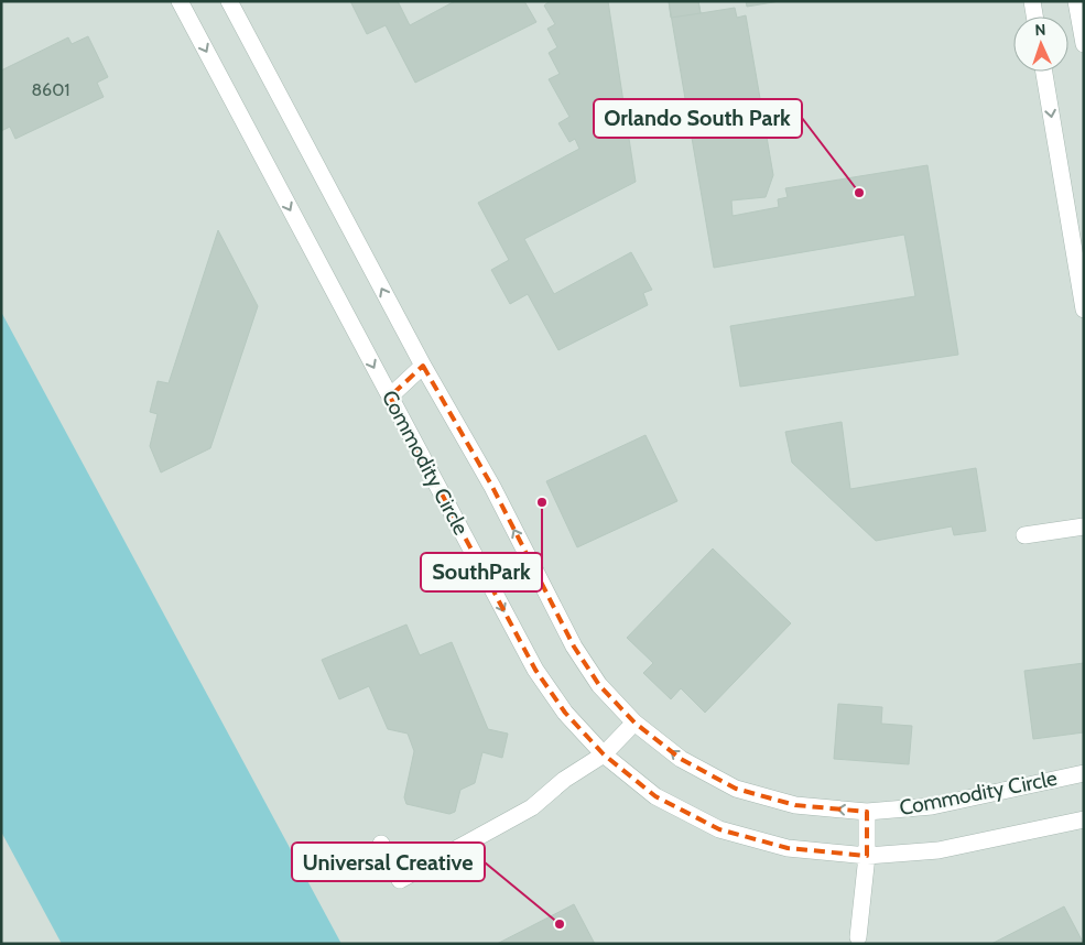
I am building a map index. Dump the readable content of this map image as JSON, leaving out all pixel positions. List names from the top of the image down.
{
  "streets": {
    "street": ["Commodity Circle"]
  },
  "places": ["Orlando South Park", "SouthPark", "Universal Creative"],
  "house_numbers": ["8601"],
  "north": "top"
}
